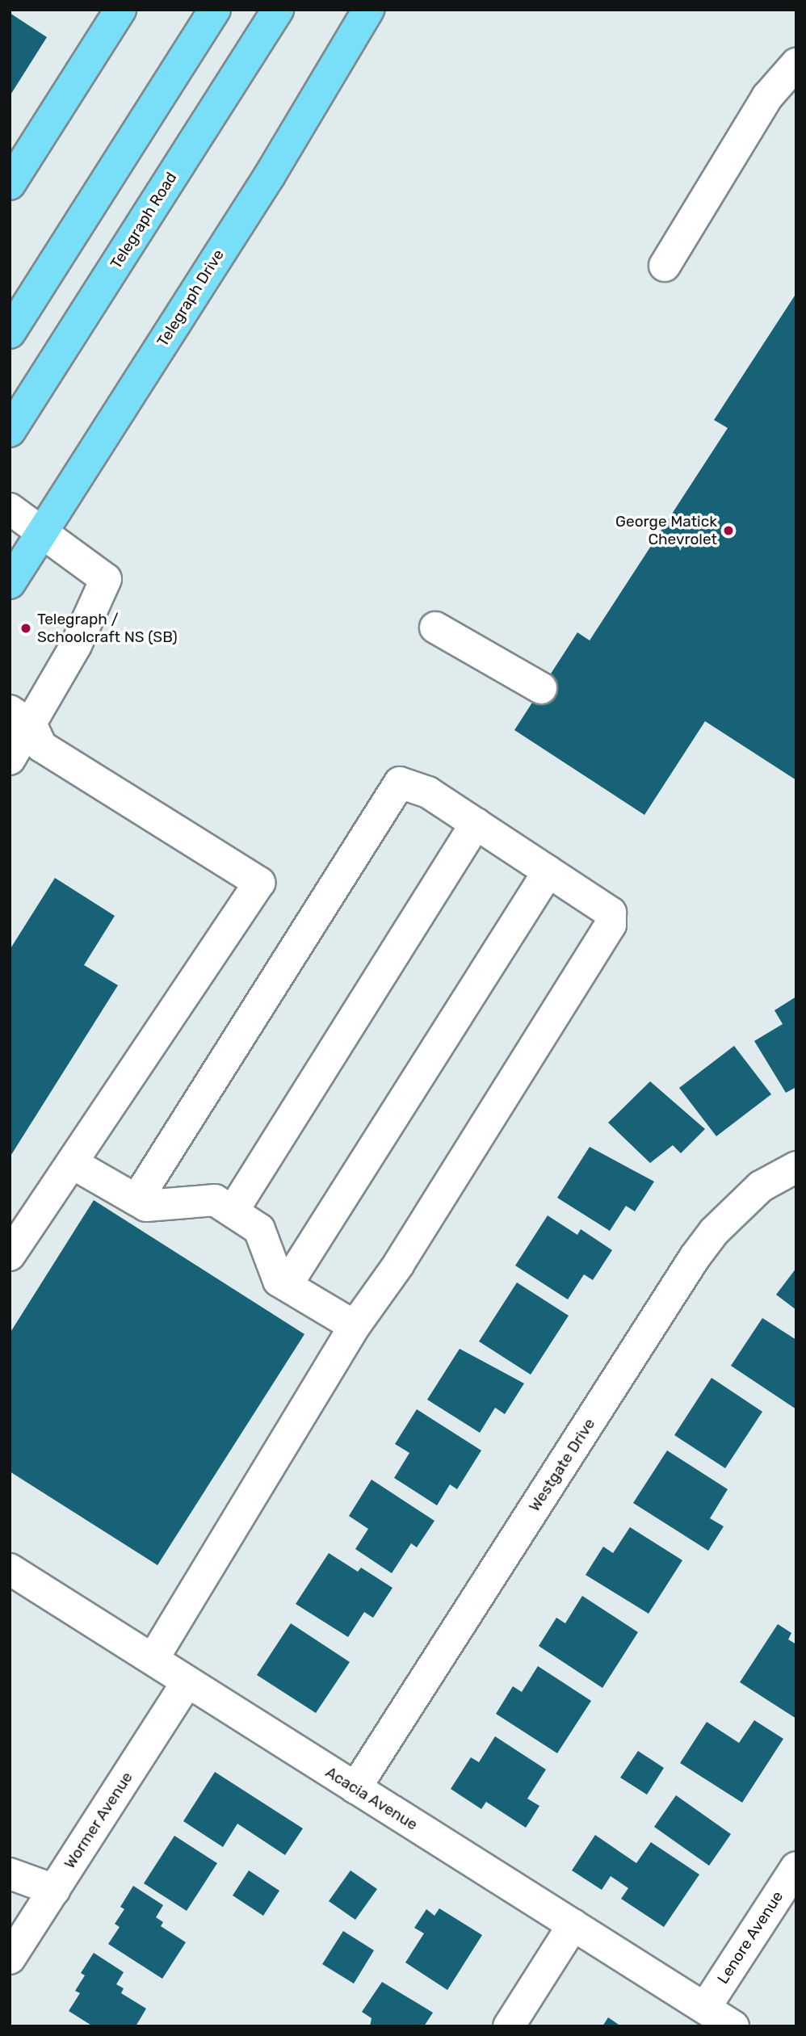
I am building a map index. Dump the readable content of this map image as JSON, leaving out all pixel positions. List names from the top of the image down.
{
  "streets": {
    "main road": ["Telegraph Road", "Telegraph Drive"],
    "street": [
      "Westgate Drive",
      "Acacia Avenue",
      "Wormer Avenue",
      "Lenore Avenue"
    ]
  },
  "crossings": [
    ["Westgate Drive", "Acacia Avenue"],
    ["Acacia Avenue", "Wormer Avenue"],
    ["Acacia Avenue", "Lenore Avenue"]
  ],
  "places": ["George Matick Chevrolet", "Telegraph / Schoolcraft NS (SB)"]
}
